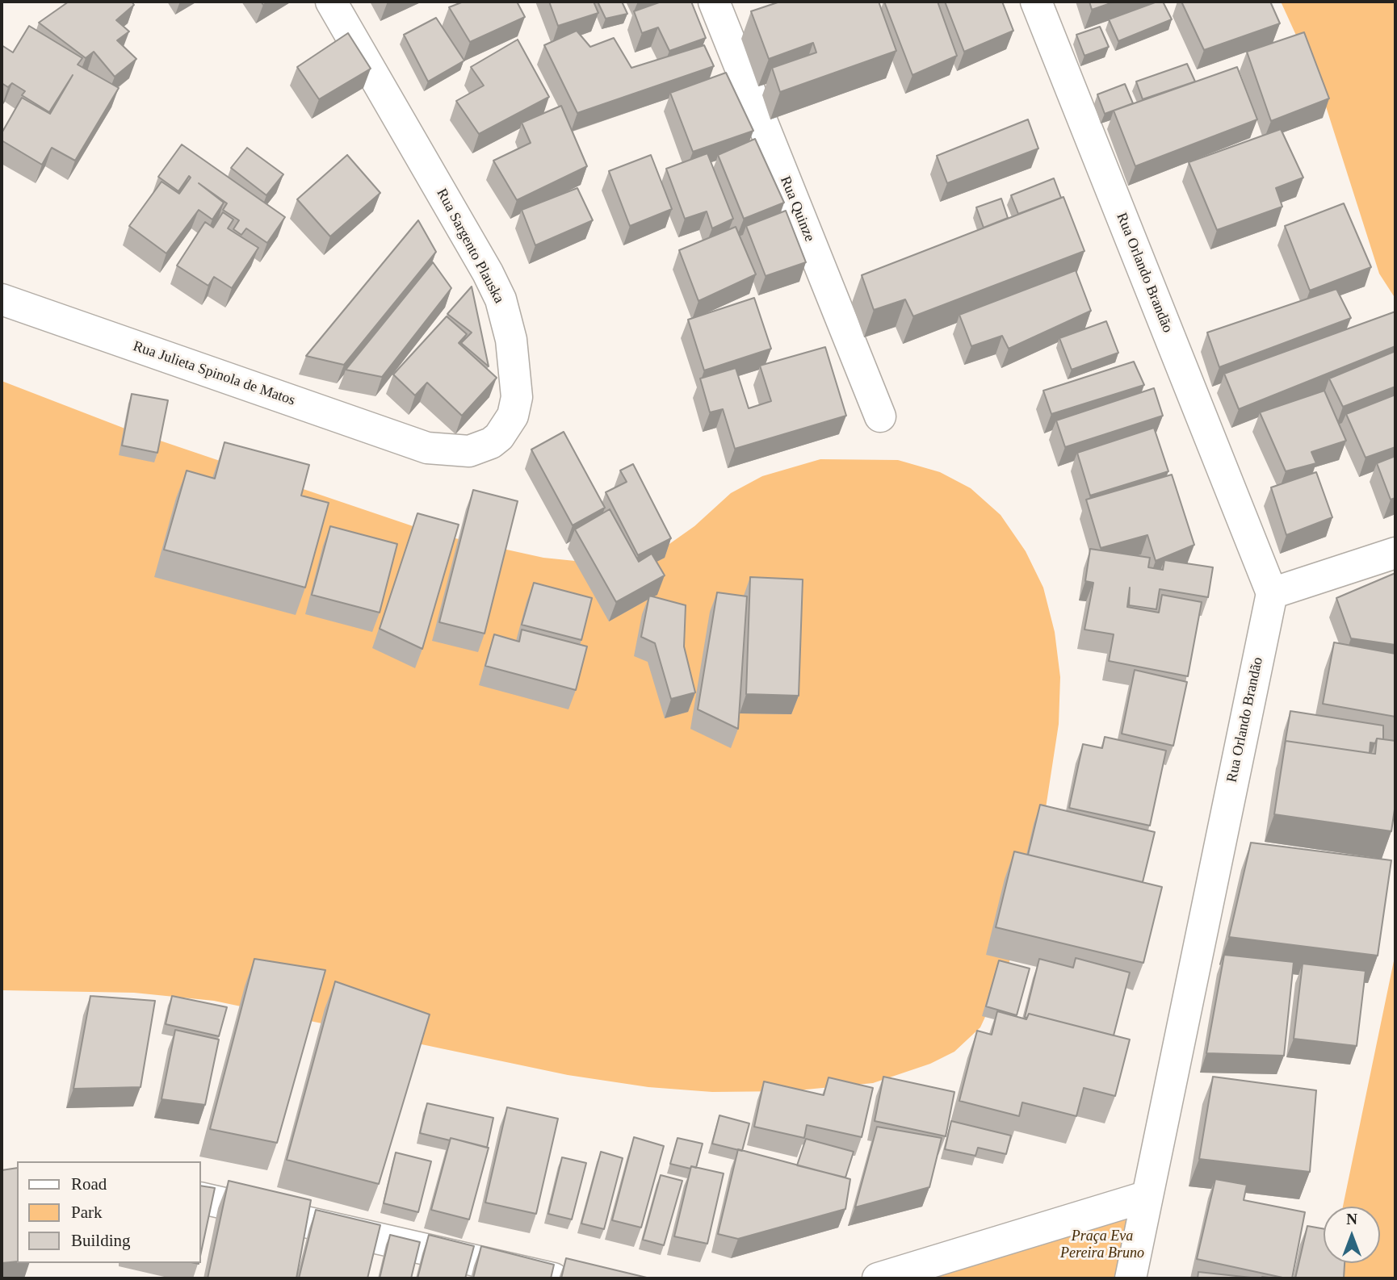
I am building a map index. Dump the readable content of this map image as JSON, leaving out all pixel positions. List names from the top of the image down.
{
  "streets": {
    "street": [
      "Rua Quinze",
      "Rua Sargento Plauska",
      "Rua Orlando Brandão",
      "Rua Julieta Spinola de Matos"
    ]
  },
  "crossings": [
    ["Rua Sargento Plauska", "Rua Julieta Spinola de Matos"]
  ],
  "parks": ["Praça Eva Pereira Bruno"],
  "legend": ["Road", "Park", "Building"],
  "north": "top"
}
